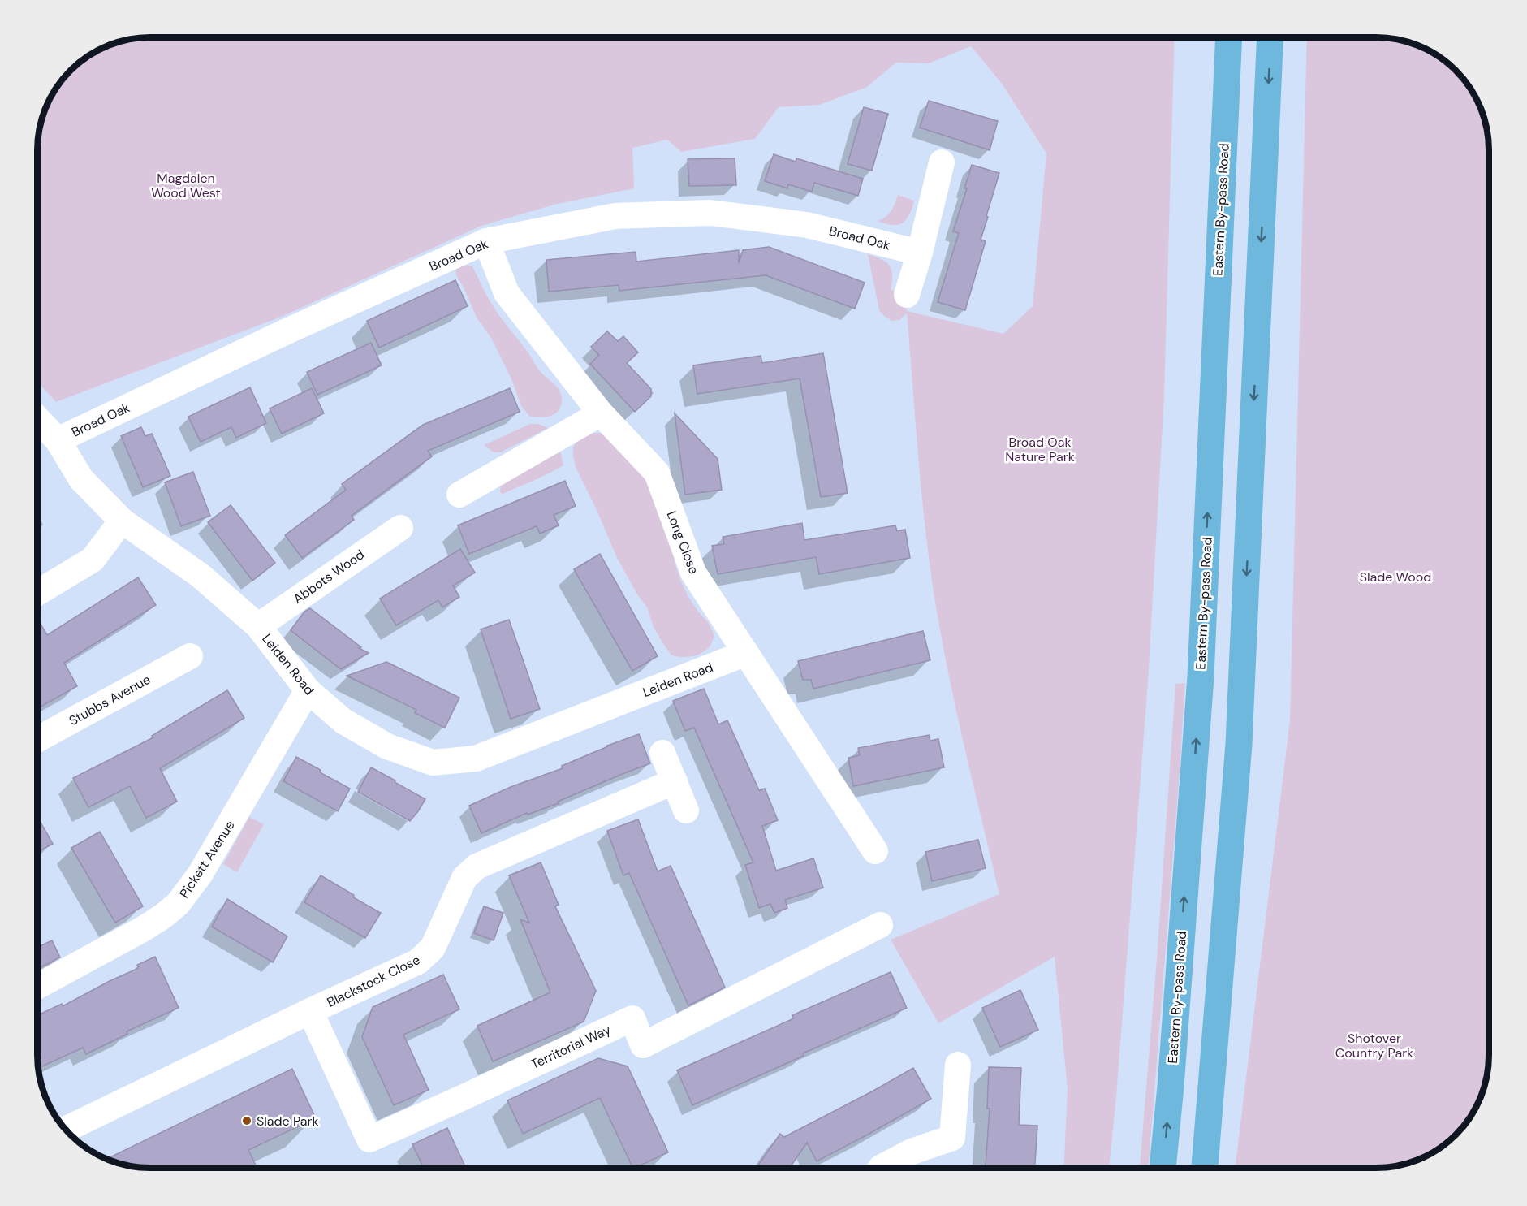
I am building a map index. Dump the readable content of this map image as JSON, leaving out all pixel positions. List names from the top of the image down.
{
  "streets": {
    "highway": ["Eastern By-pass Road"],
    "street": [
      "Broad Oak",
      "Long Close",
      "Abbots Wood",
      "Leiden Road",
      "Stubbs Avenue",
      "Pickett Avenue",
      "Blackstock Close",
      "Territorial Way"
    ]
  },
  "crossings": [
    ["Broad Oak", "Long Close"],
    ["Broad Oak", "Leiden Road"],
    ["Long Close", "Leiden Road"],
    ["Abbots Wood", "Leiden Road"],
    ["Leiden Road", "Pickett Avenue"],
    ["Blackstock Close", "Territorial Way"]
  ],
  "parks": [
    "Magdalen Wood West",
    "Broad Oak Nature Park",
    "Slade Wood",
    "Shotover Country Park"
  ],
  "places": ["Slade Park"]
}
